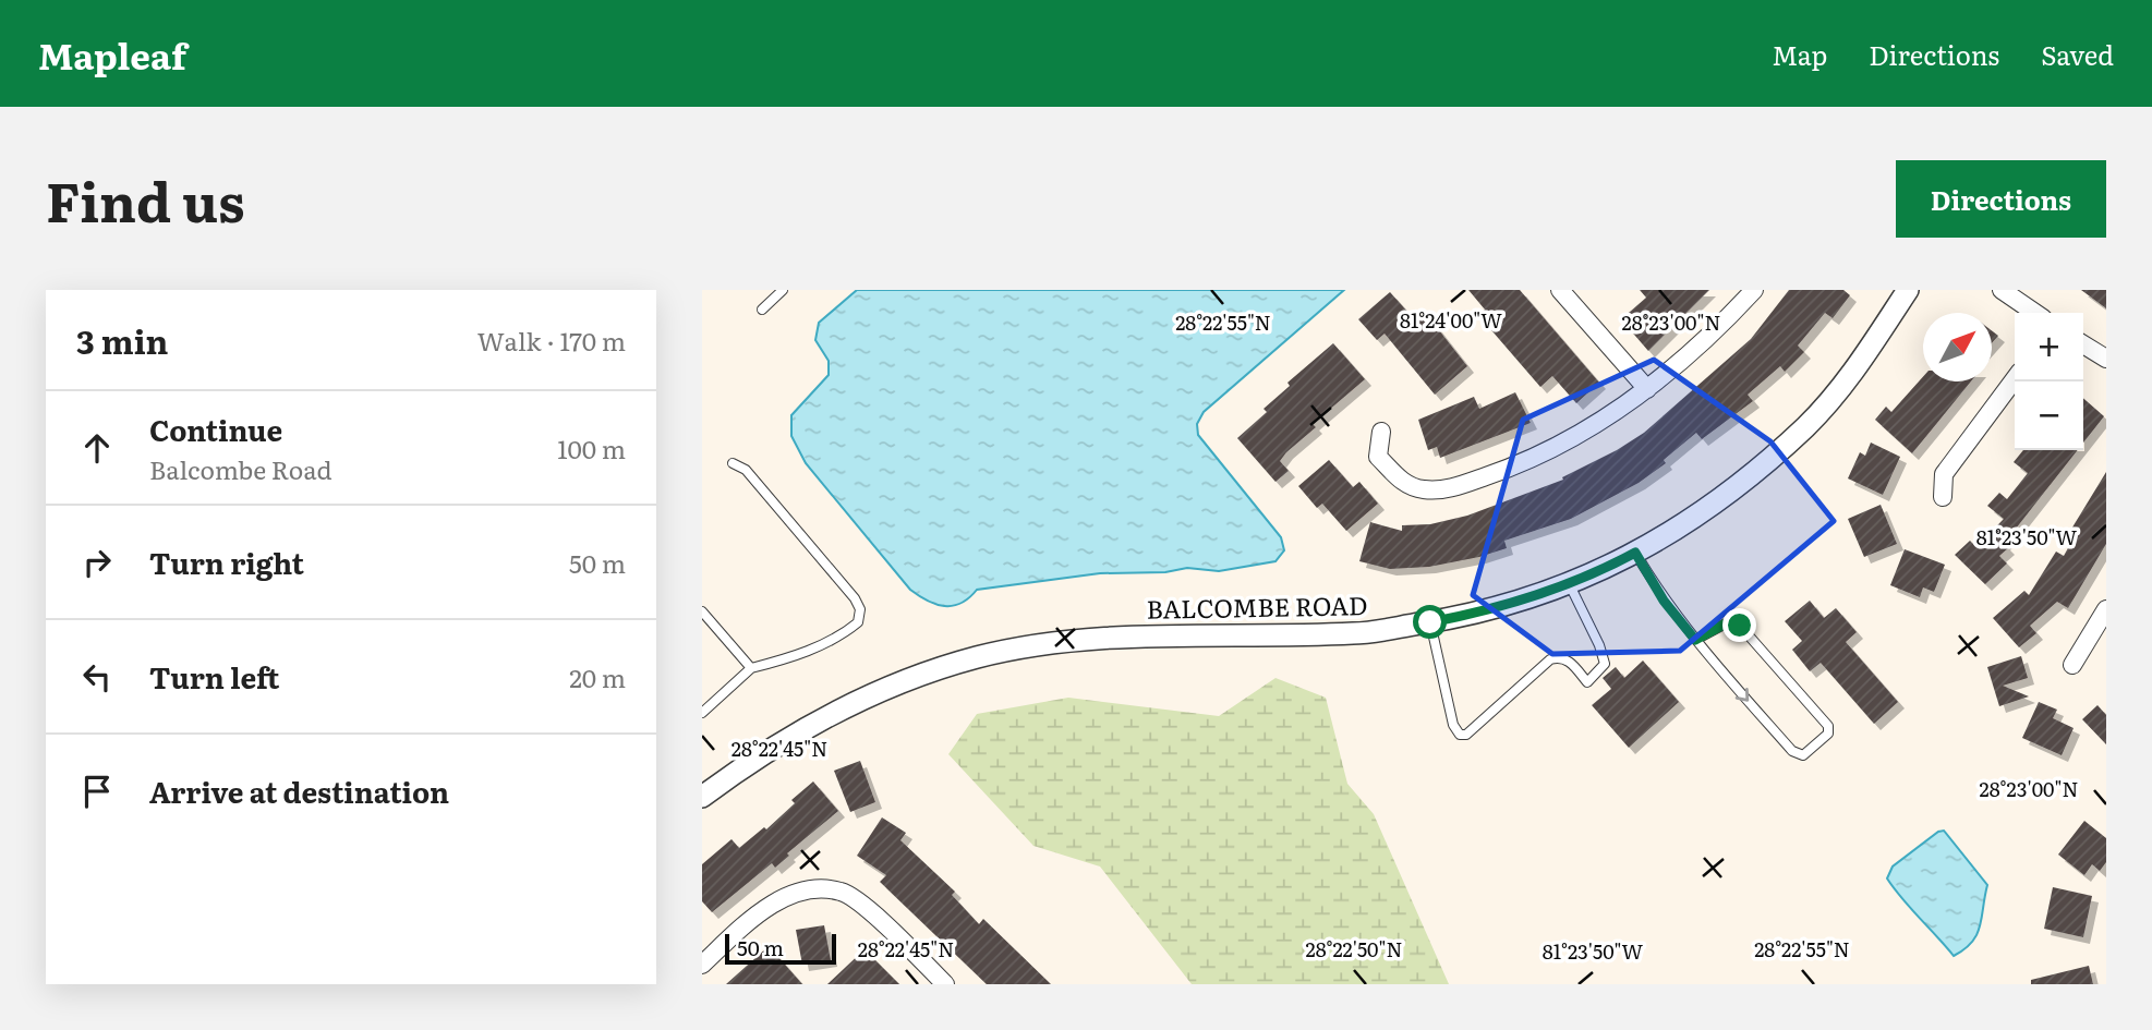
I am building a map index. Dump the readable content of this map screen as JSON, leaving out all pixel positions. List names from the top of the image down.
{
  "streets": {
    "street": ["BALCOMBE ROAD"]
  },
  "scale_bar": "50 m",
  "north": "top right",
  "page": {
    "header": "Mapleaf",
    "nav": ["Map", "Directions", "Saved"],
    "title": "Find us",
    "buttons": "Directions",
    "heading": ["3 min", "Walk · 170 m"],
    "map_buttons": ["+", "−"],
    "list": [
      ["Continue", "Balcombe Road", "100 m"],
      ["Turn right", "50 m"],
      ["Turn left", "20 m"],
      "Arrive at destination"
    ],
    "scale": "50 m"
  },
  "coordinates": [
    "81°24'00\"W",
    "28°22'55\"N",
    "28°23'00\"N",
    "81°23'50\"W",
    "28°22'45\"N",
    "28°22'50\"N"
  ]
}
